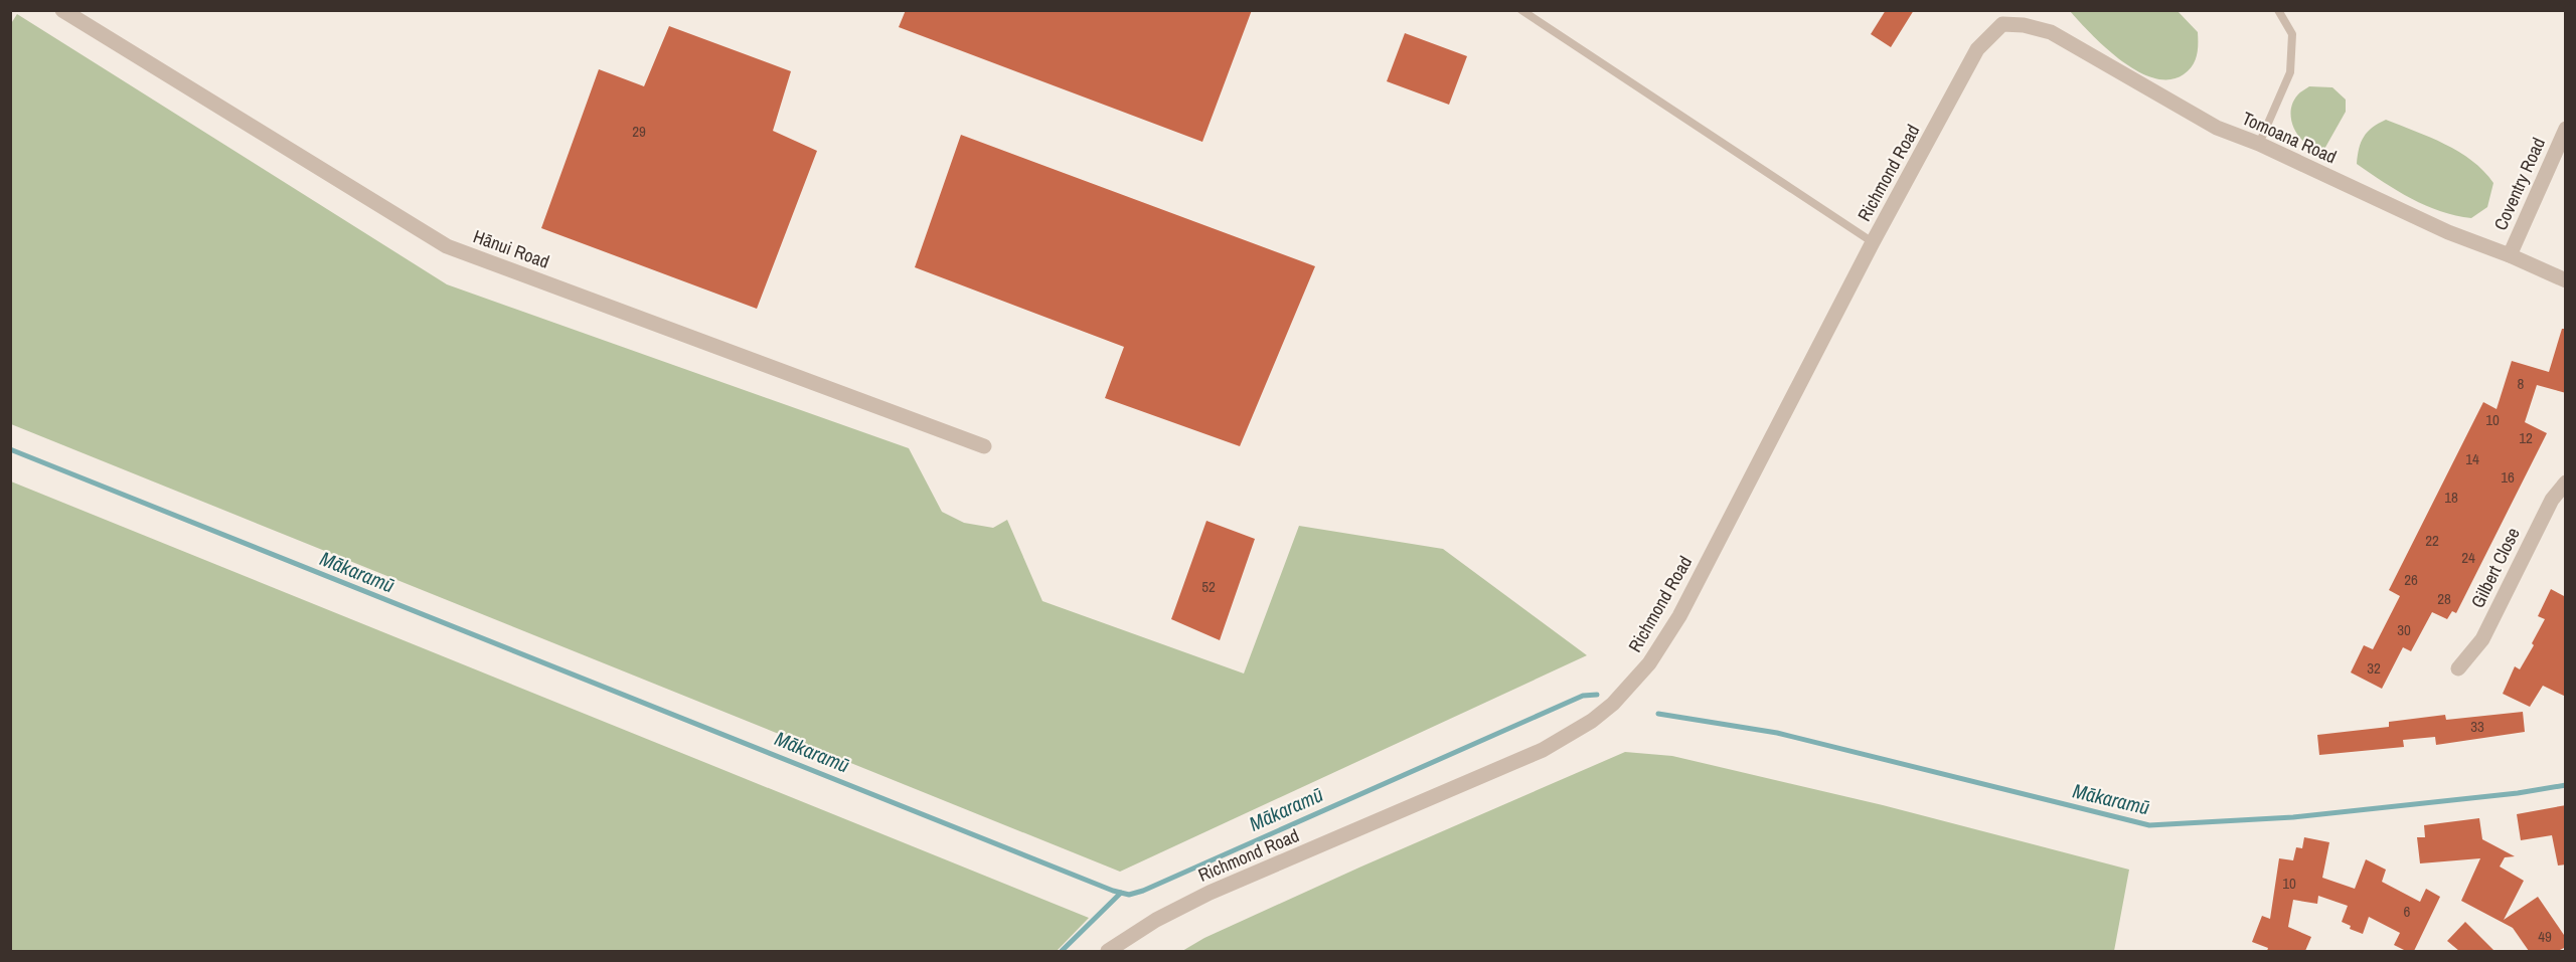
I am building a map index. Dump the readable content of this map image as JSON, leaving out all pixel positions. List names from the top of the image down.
{
  "streets": {
    "street": [
      "Tomoana Road",
      "Richmond Road",
      "Coventry Road",
      "Hānui Road",
      "Gilbert Close"
    ]
  },
  "crossings": [
    ["Tomoana Road", "Richmond Road"],
    ["Tomoana Road", "Coventry Road"]
  ],
  "water": ["Mākaramū"],
  "house_numbers": [
    "29",
    "8",
    "10",
    "12",
    "14",
    "16",
    "18",
    "22",
    "24",
    "26",
    "52",
    "28",
    "30",
    "32",
    "33",
    "10",
    "6",
    "49"
  ]
}
